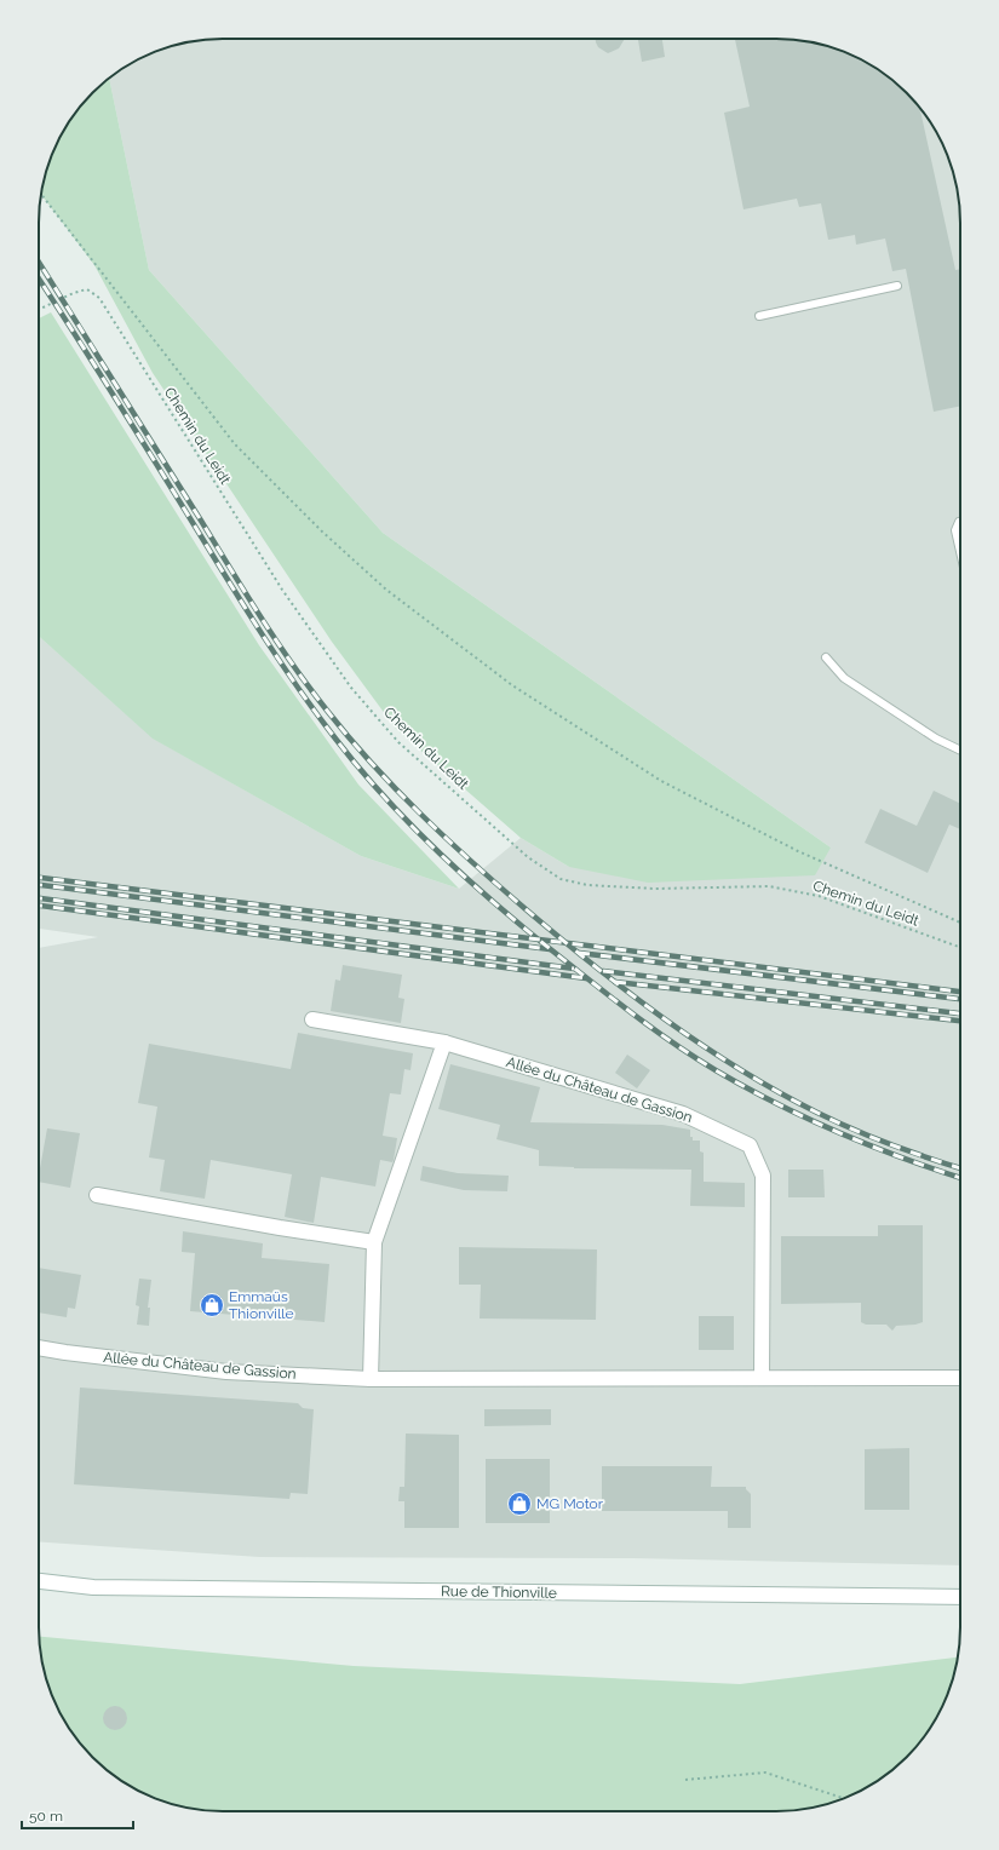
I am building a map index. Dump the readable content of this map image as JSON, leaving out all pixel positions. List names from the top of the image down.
{
  "streets": {
    "street": ["Allée du Château de Gassion", "Rue de Thionville"],
    "path": ["Chemin du Leidt"]
  },
  "places": {
    "shop": ["Emmaüs Thionville", "MG Motor"]
  },
  "scale_bar": "50 m"
}
